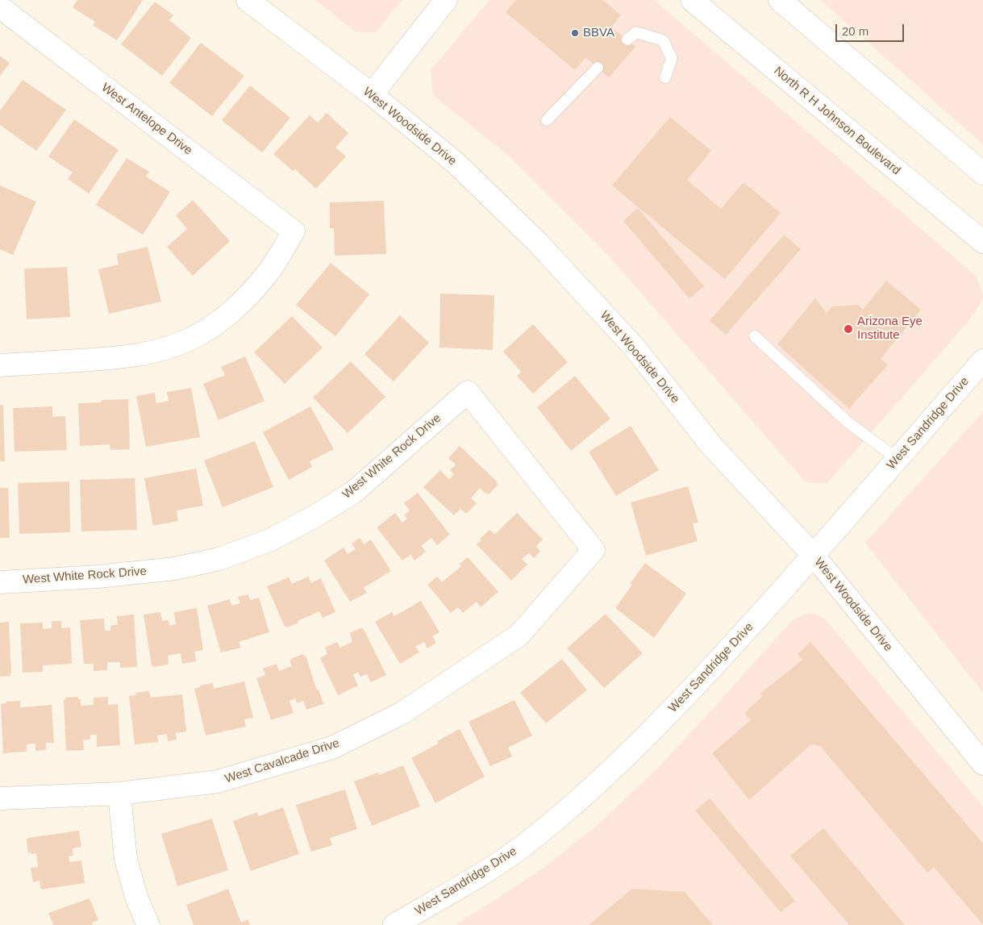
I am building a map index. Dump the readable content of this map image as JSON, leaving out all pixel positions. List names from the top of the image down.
{
  "streets": {
    "street": [
      "West Antelope Drive",
      "North R H Johnson Boulevard",
      "West Woodside Drive",
      "West Sandridge Drive",
      "West White Rock Drive",
      "West Cavalcade Drive"
    ]
  },
  "crossings": [
    ["West Woodside Drive", "West Sandridge Drive"],
    ["West White Rock Drive", "West Cavalcade Drive"]
  ],
  "places": ["BBVA", "Arizona Eye Institute"],
  "scale_bar": "20 m"
}
